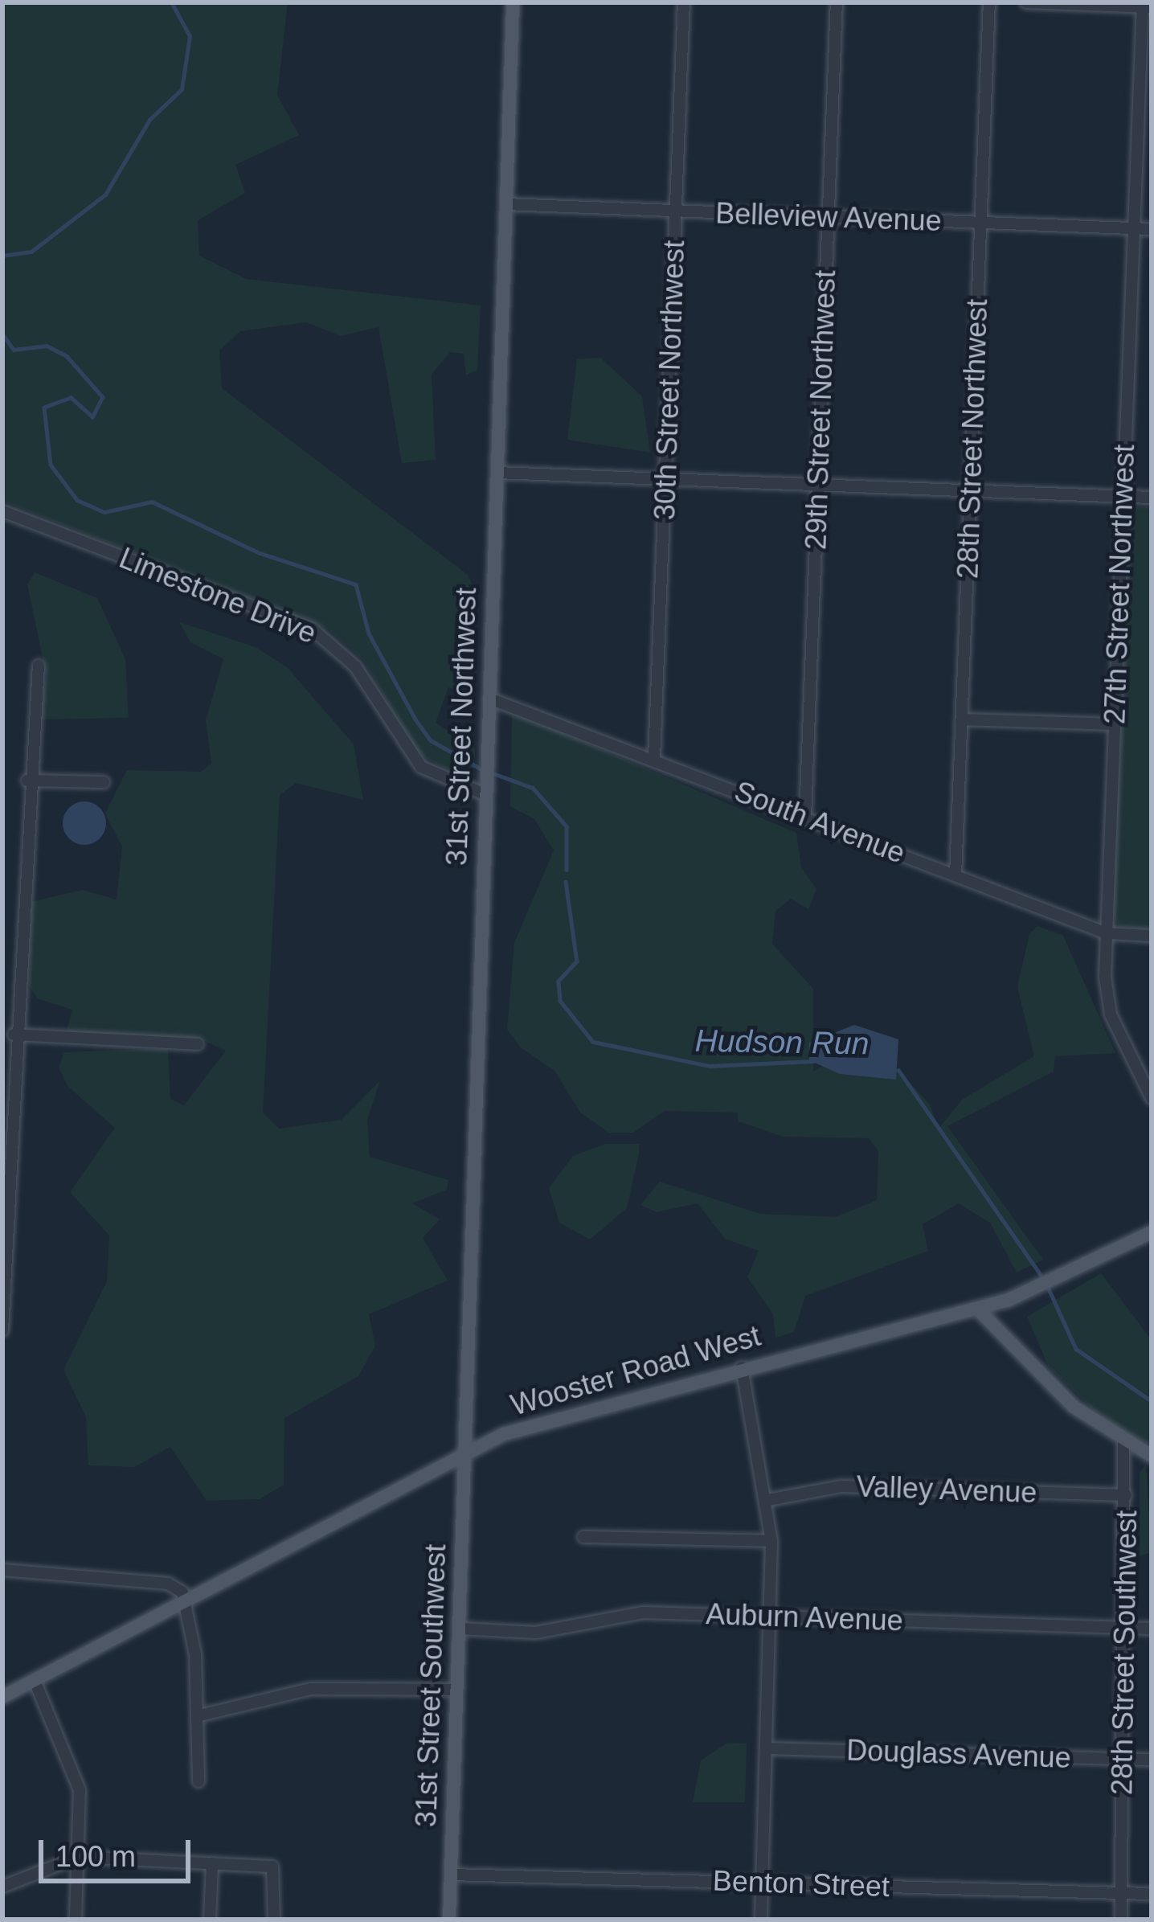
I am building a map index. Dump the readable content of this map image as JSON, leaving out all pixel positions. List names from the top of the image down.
{
  "streets": {
    "main road": ["31st Street Northwest", "Wooster Road West", "31st Street Southwest"],
    "street": [
      "Belleview Avenue",
      "30th Street Northwest",
      "29th Street Northwest",
      "28th Street Northwest",
      "27th Street Northwest",
      "Limestone Drive",
      "South Avenue",
      "Valley Avenue",
      "Auburn Avenue",
      "28th Street Southwest",
      "Douglass Avenue",
      "Benton Street"
    ]
  },
  "crossings": [
    ["Belleview Avenue", "30th Street Northwest"],
    ["Belleview Avenue", "29th Street Northwest"],
    ["Belleview Avenue", "28th Street Northwest"],
    ["Belleview Avenue", "27th Street Northwest"],
    ["Belleview Avenue", "31st Street Northwest"],
    ["30th Street Northwest", "South Avenue"],
    ["29th Street Northwest", "South Avenue"],
    ["28th Street Northwest", "South Avenue"],
    ["27th Street Northwest", "South Avenue"],
    ["Limestone Drive", "31st Street Northwest"],
    ["31st Street Northwest", "South Avenue"],
    ["31st Street Northwest", "Wooster Road West"],
    ["31st Street Northwest", "31st Street Southwest"],
    ["Wooster Road West", "31st Street Southwest"],
    ["Valley Avenue", "28th Street Southwest"],
    ["Auburn Avenue", "28th Street Southwest"],
    ["Auburn Avenue", "31st Street Southwest"],
    ["28th Street Southwest", "Douglass Avenue"],
    ["28th Street Southwest", "Benton Street"],
    ["31st Street Southwest", "Benton Street"]
  ],
  "water": ["Hudson Run"],
  "scale_bar": "100 m"
}
